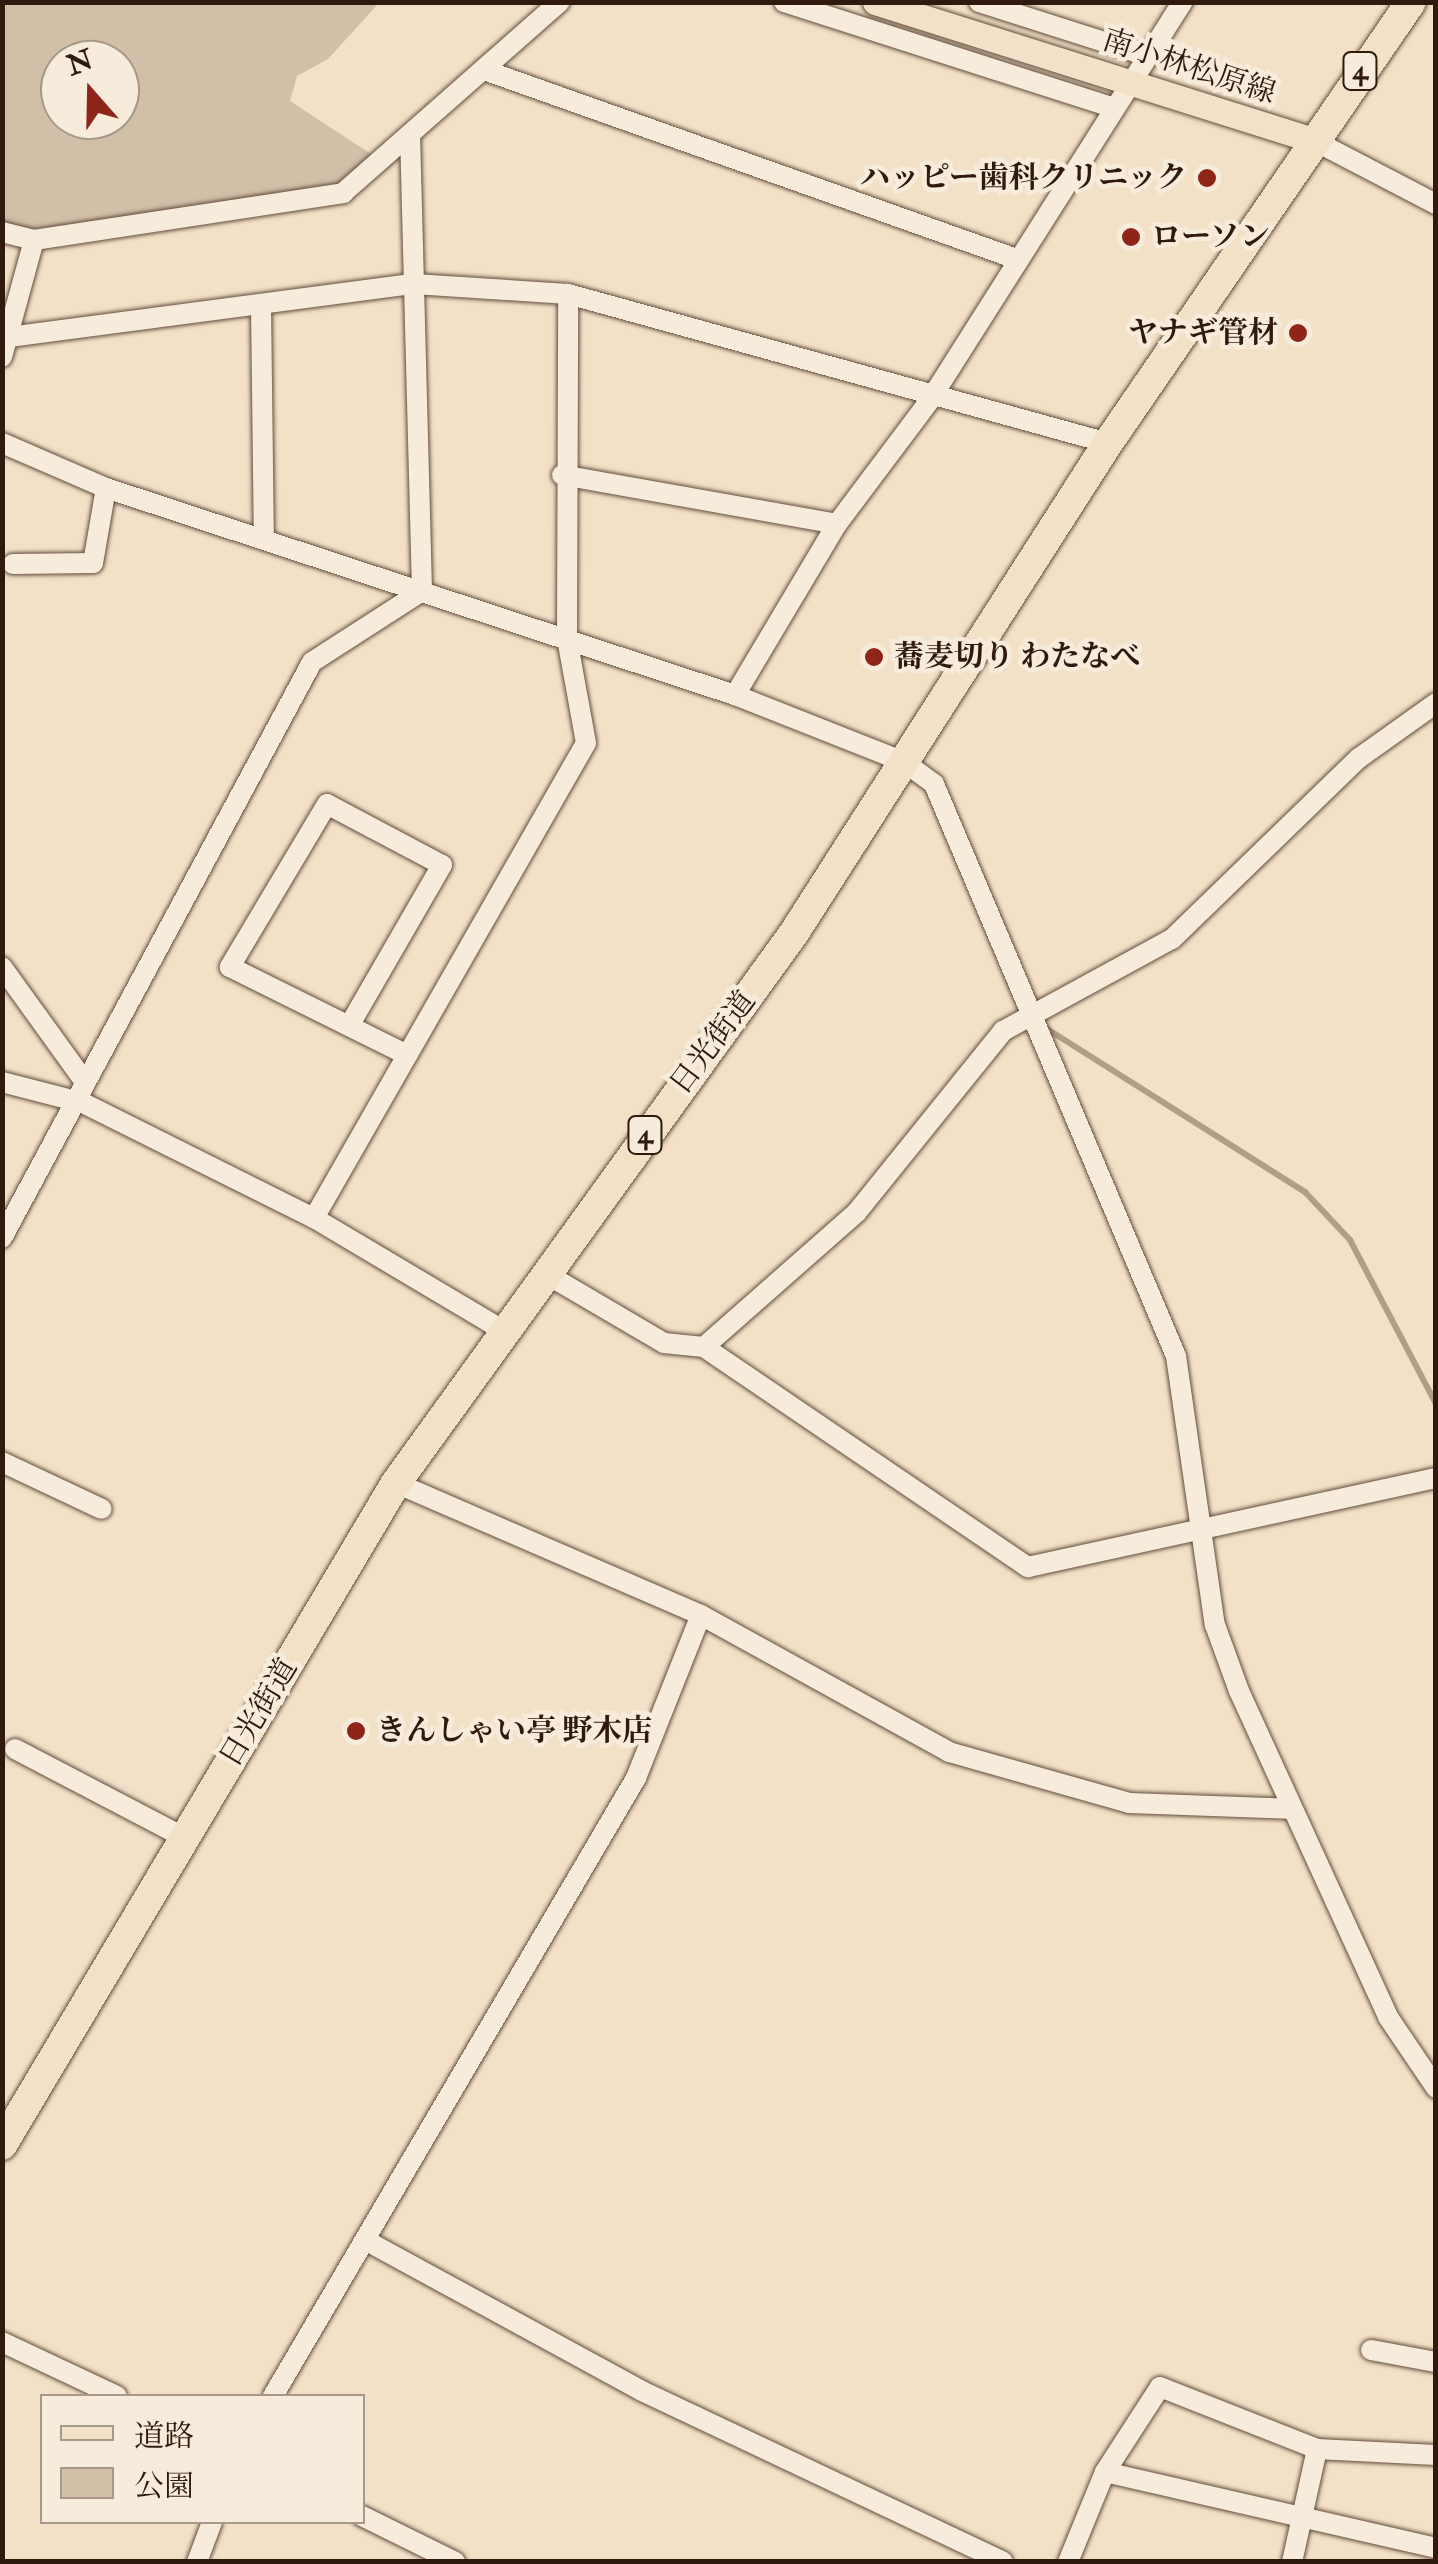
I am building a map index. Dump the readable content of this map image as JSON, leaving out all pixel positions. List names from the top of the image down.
{
  "streets": {
    "highway": ["4", "日光街道"],
    "main road": ["南小林松原線"]
  },
  "crossings": [
    ["南小林松原線", "日光街道"]
  ],
  "places": [
    "ハッピー歯科クリニック",
    "ローソン",
    "ヤナギ管材",
    "蕎麦切り わたなべ",
    "きんしゃい亭 野木店"
  ],
  "legend": ["道路", "公園"],
  "north": "top"
}
